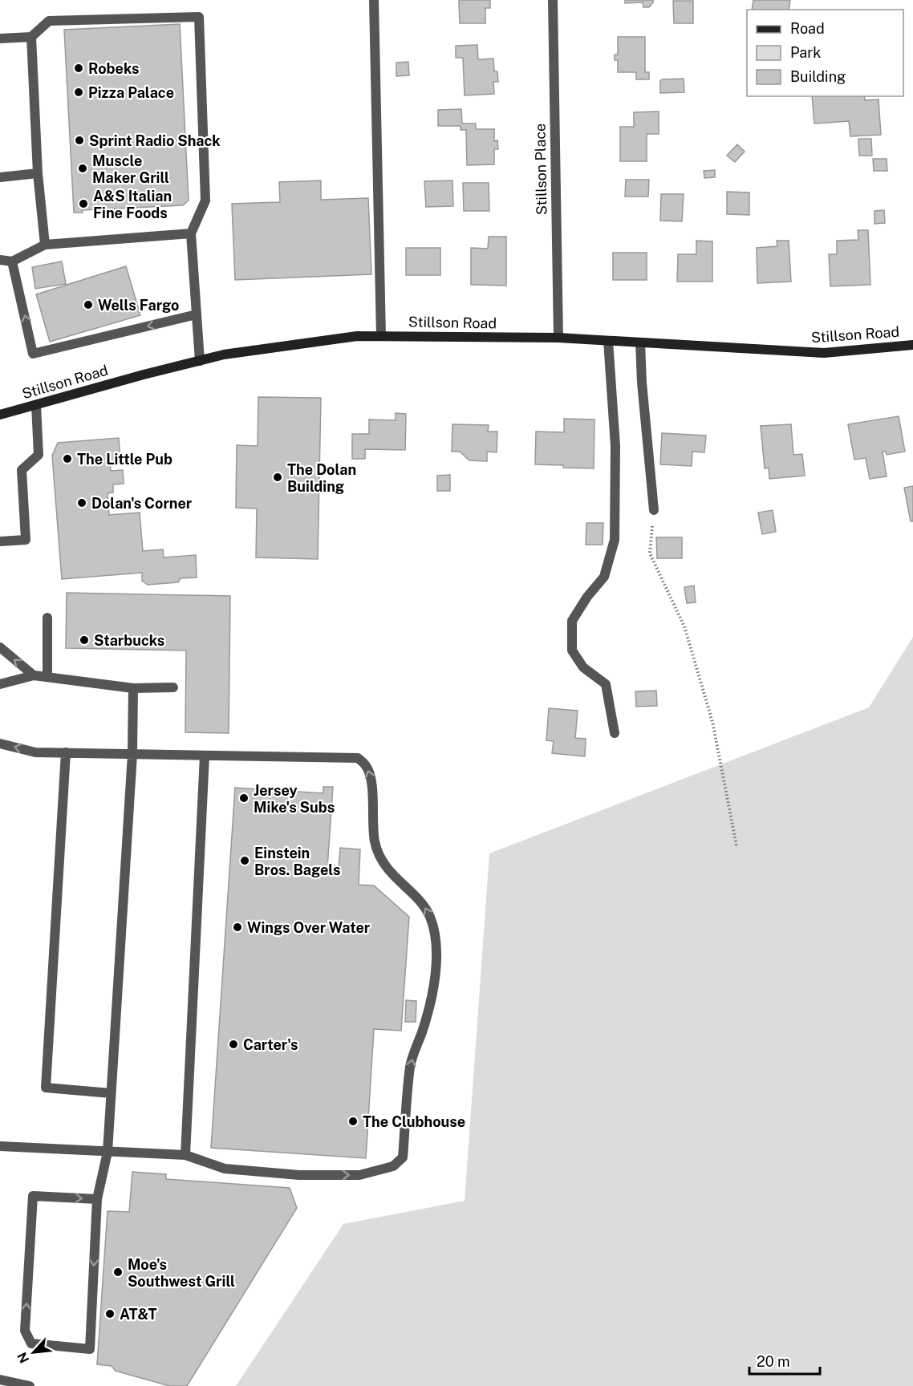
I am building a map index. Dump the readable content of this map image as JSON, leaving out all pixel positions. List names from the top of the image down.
{
  "streets": {
    "main road": ["Stillson Road"],
    "street": ["Stillson Place"]
  },
  "crossings": [
    ["Stillson Place", "Stillson Road"]
  ],
  "places": [
    "Robeks",
    "Pizza Palace",
    "Sprint Radio Shack",
    "Muscle Maker Grill",
    "A&S Italian Fine Foods",
    "Wells Fargo",
    "The Little Pub",
    "The Dolan Building",
    "Dolan's Corner",
    "Starbucks",
    "Jersey Mike's Subs",
    "Einstein Bros. Bagels",
    "Wings Over Water",
    "Carter's",
    "The Clubhouse",
    "Moe's Southwest Grill",
    "AT&T"
  ],
  "legend": ["Road", "Park", "Building"],
  "scale_bar": "20 m",
  "north": "bottom left"
}
